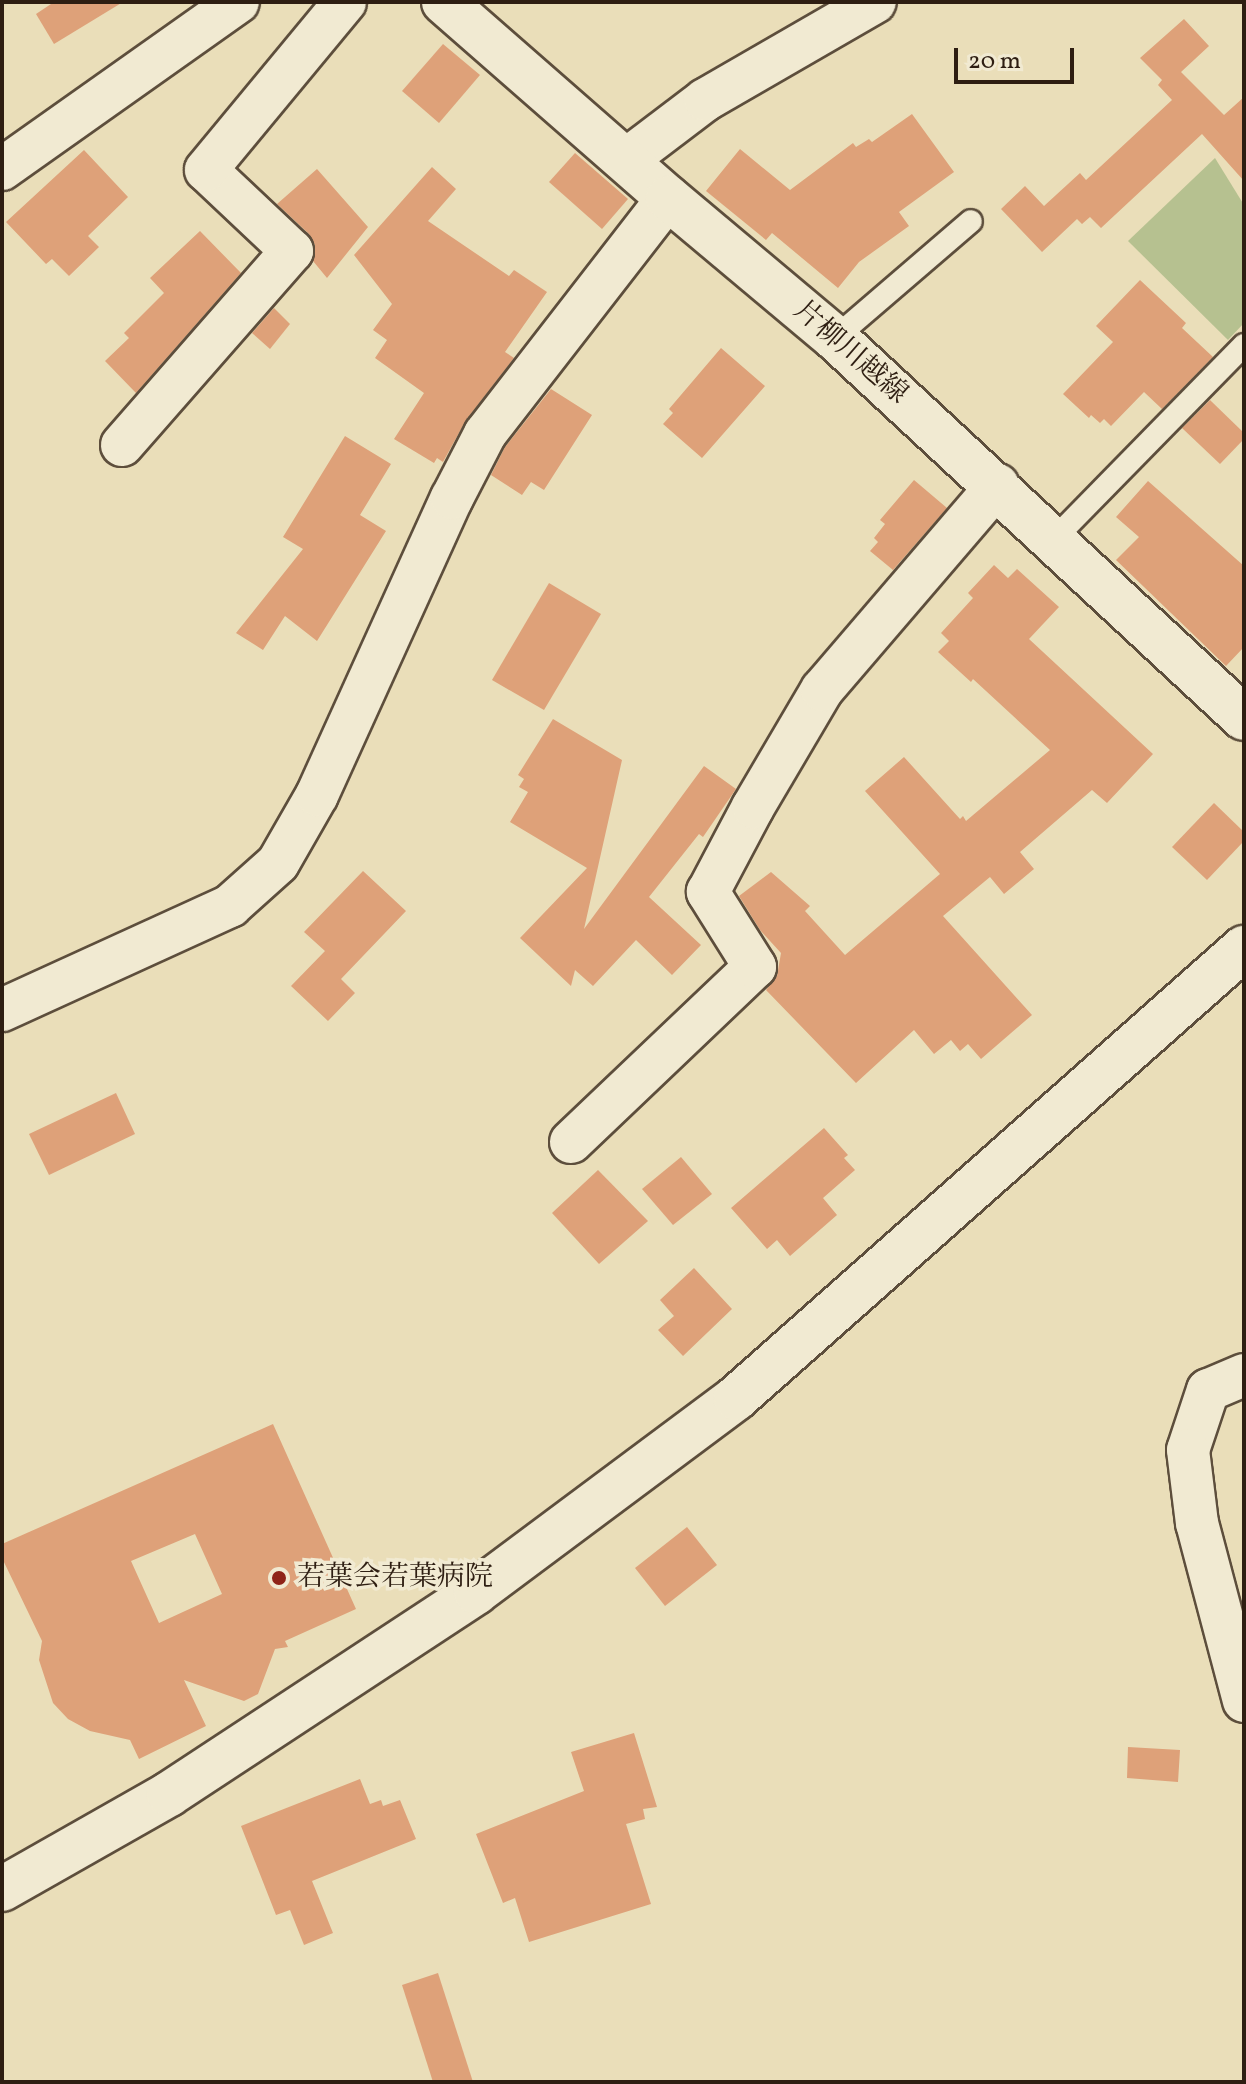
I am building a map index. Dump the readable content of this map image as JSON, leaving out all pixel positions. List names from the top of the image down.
{
  "streets": {
    "street": ["片柳川越線"]
  },
  "places": ["若葉会若葉病院"],
  "scale_bar": "20 m"
}
